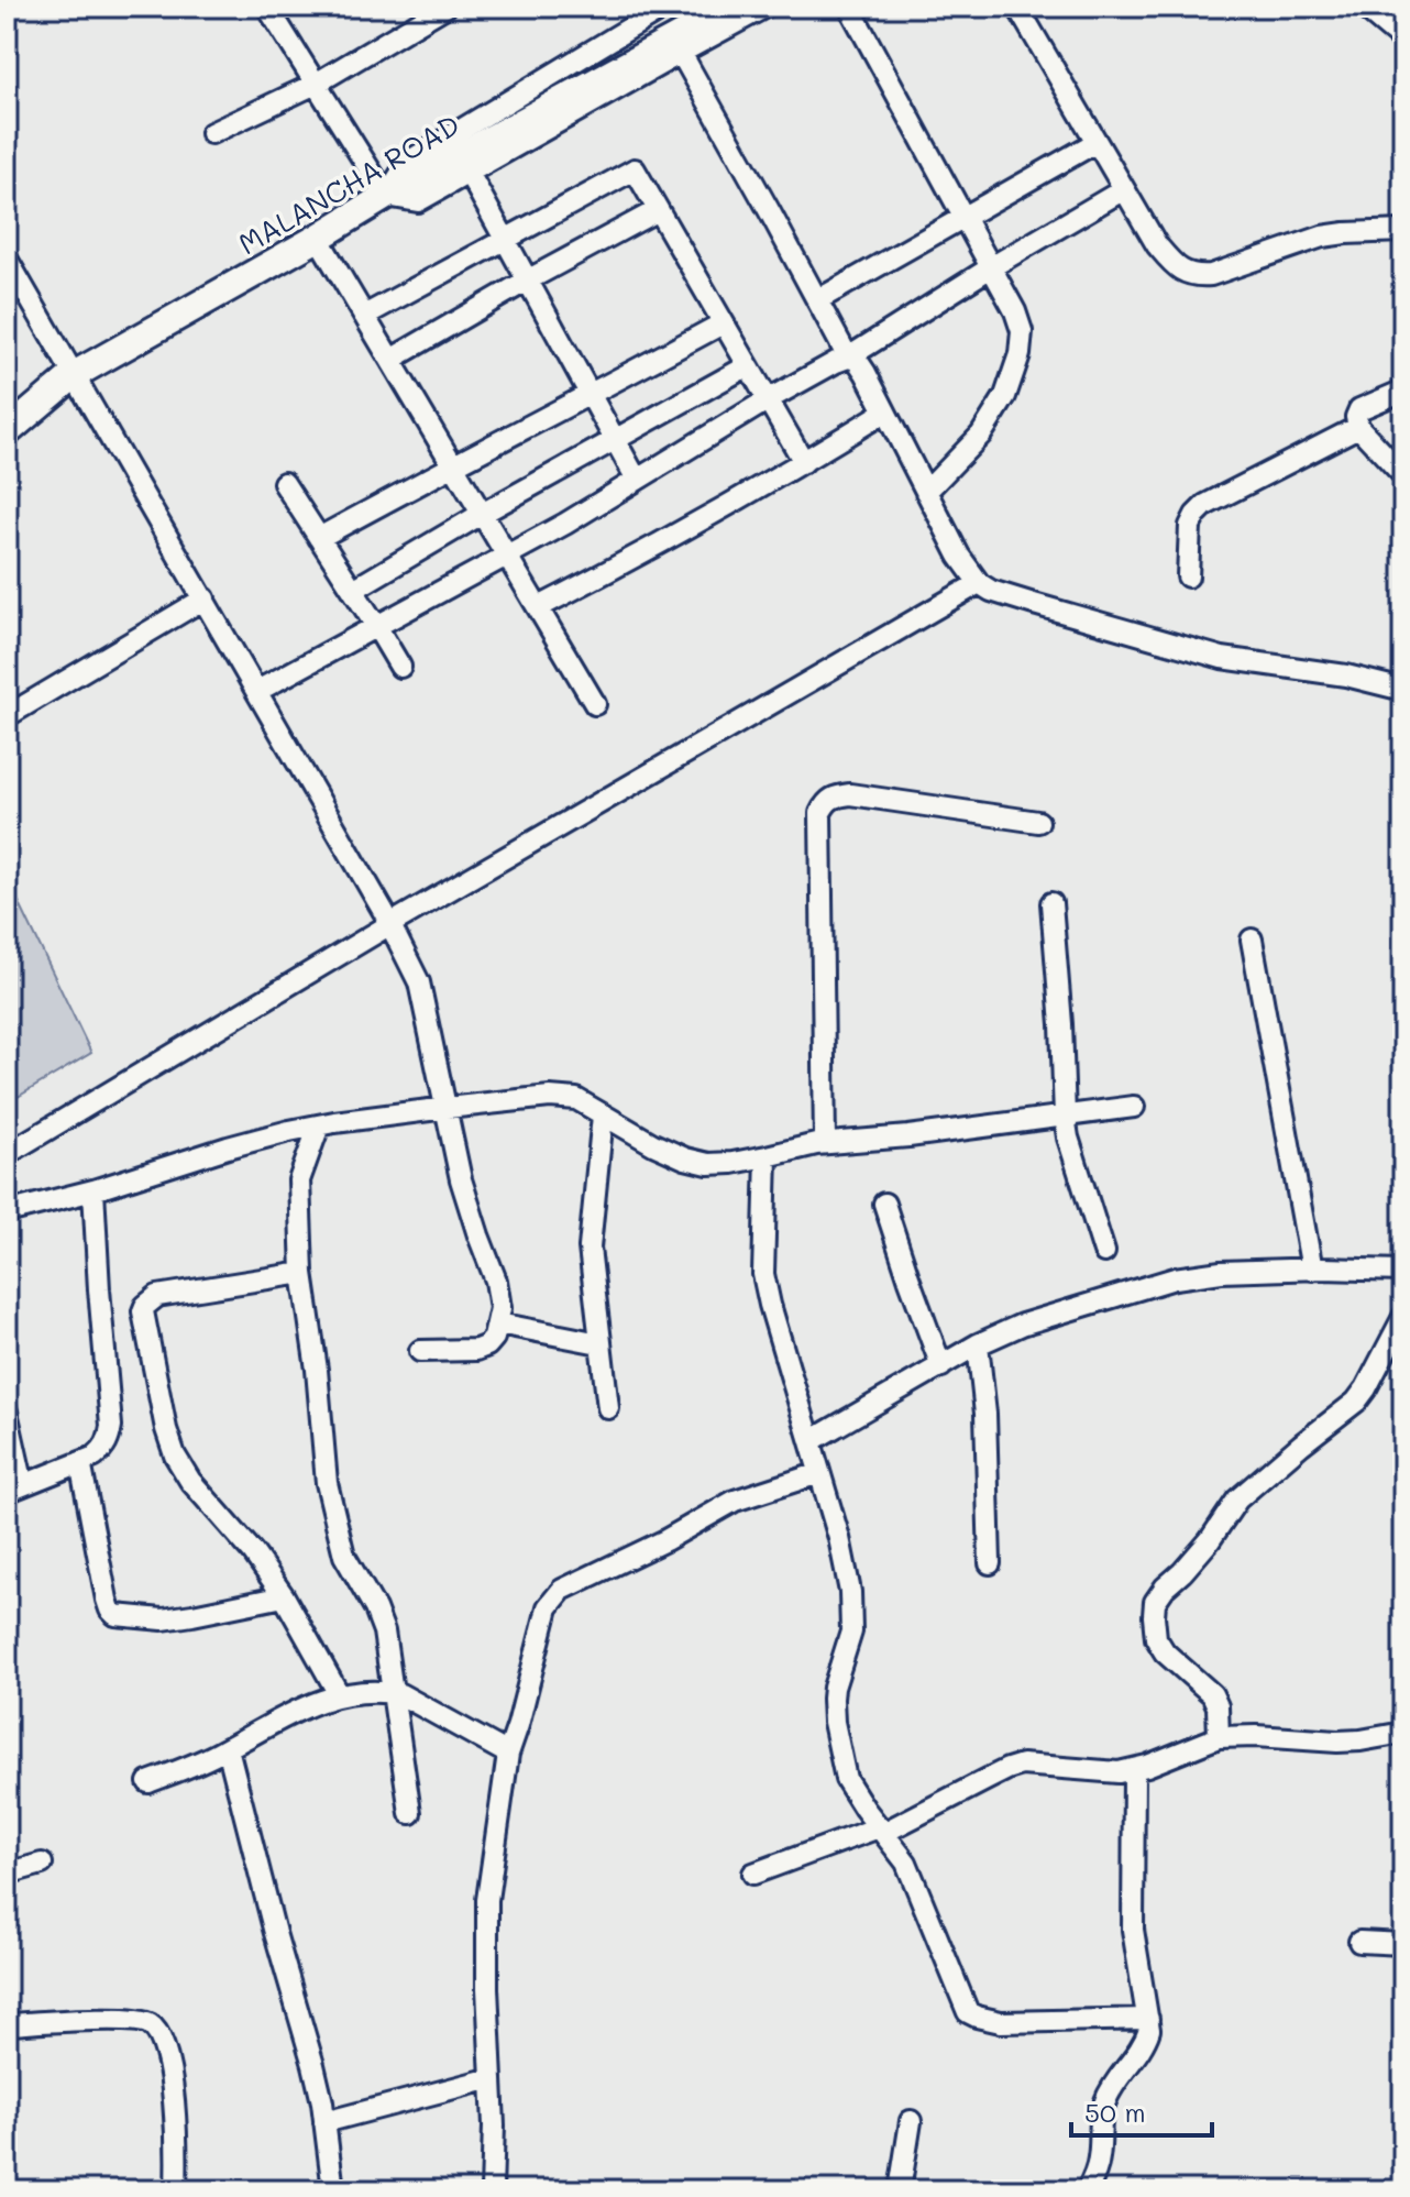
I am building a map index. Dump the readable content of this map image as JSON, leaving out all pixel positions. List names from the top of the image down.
{
  "streets": {
    "main road": ["MALANCHA ROAD"]
  },
  "scale_bar": "50 m"
}
